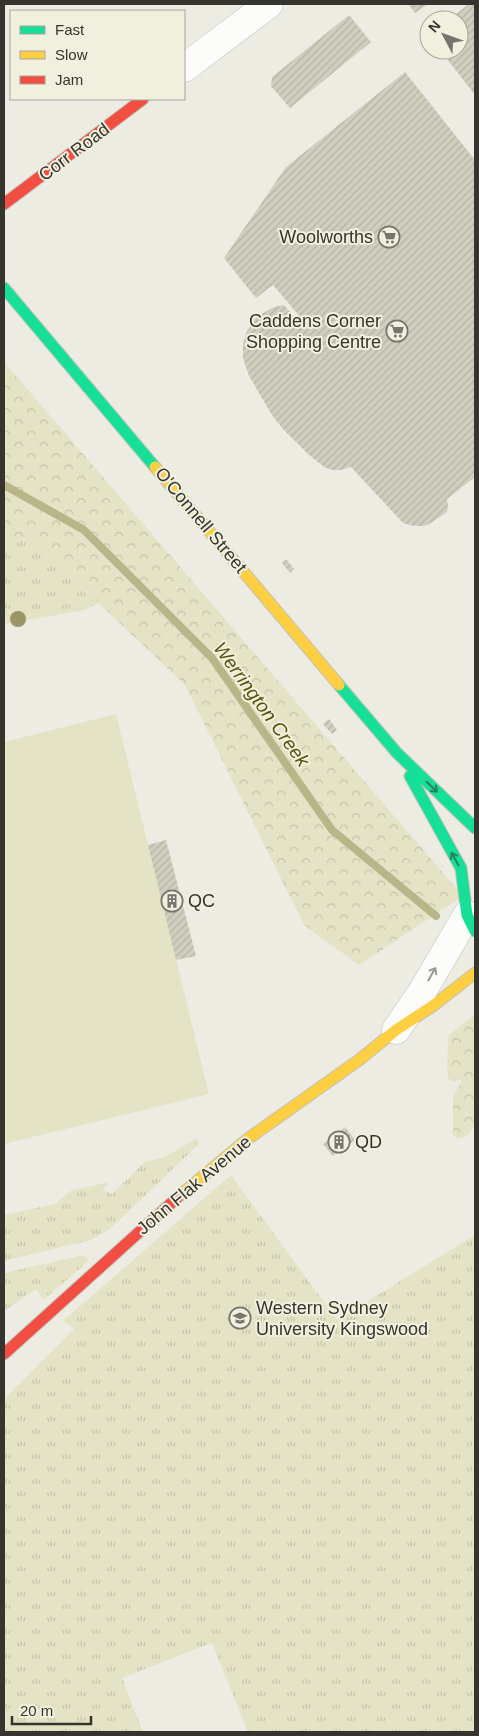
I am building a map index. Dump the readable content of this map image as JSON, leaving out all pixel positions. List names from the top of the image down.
{
  "streets": {
    "street": ["Corr Road", "O'Connell Street", "John Flak Avenue"]
  },
  "crossings": [
    ["O'Connell Street", "John Flak Avenue"]
  ],
  "water": ["Werrington Creek"],
  "places": {
    "supermarket": ["Woolworths", "Caddens Corner Shopping Centre"],
    "building": ["QC", "QD"],
    "school or university": ["Western Sydney University Kingswood"]
  },
  "legend": ["Fast", "Slow", "Jam"],
  "scale_bar": "20 m",
  "north": "top left"
}
